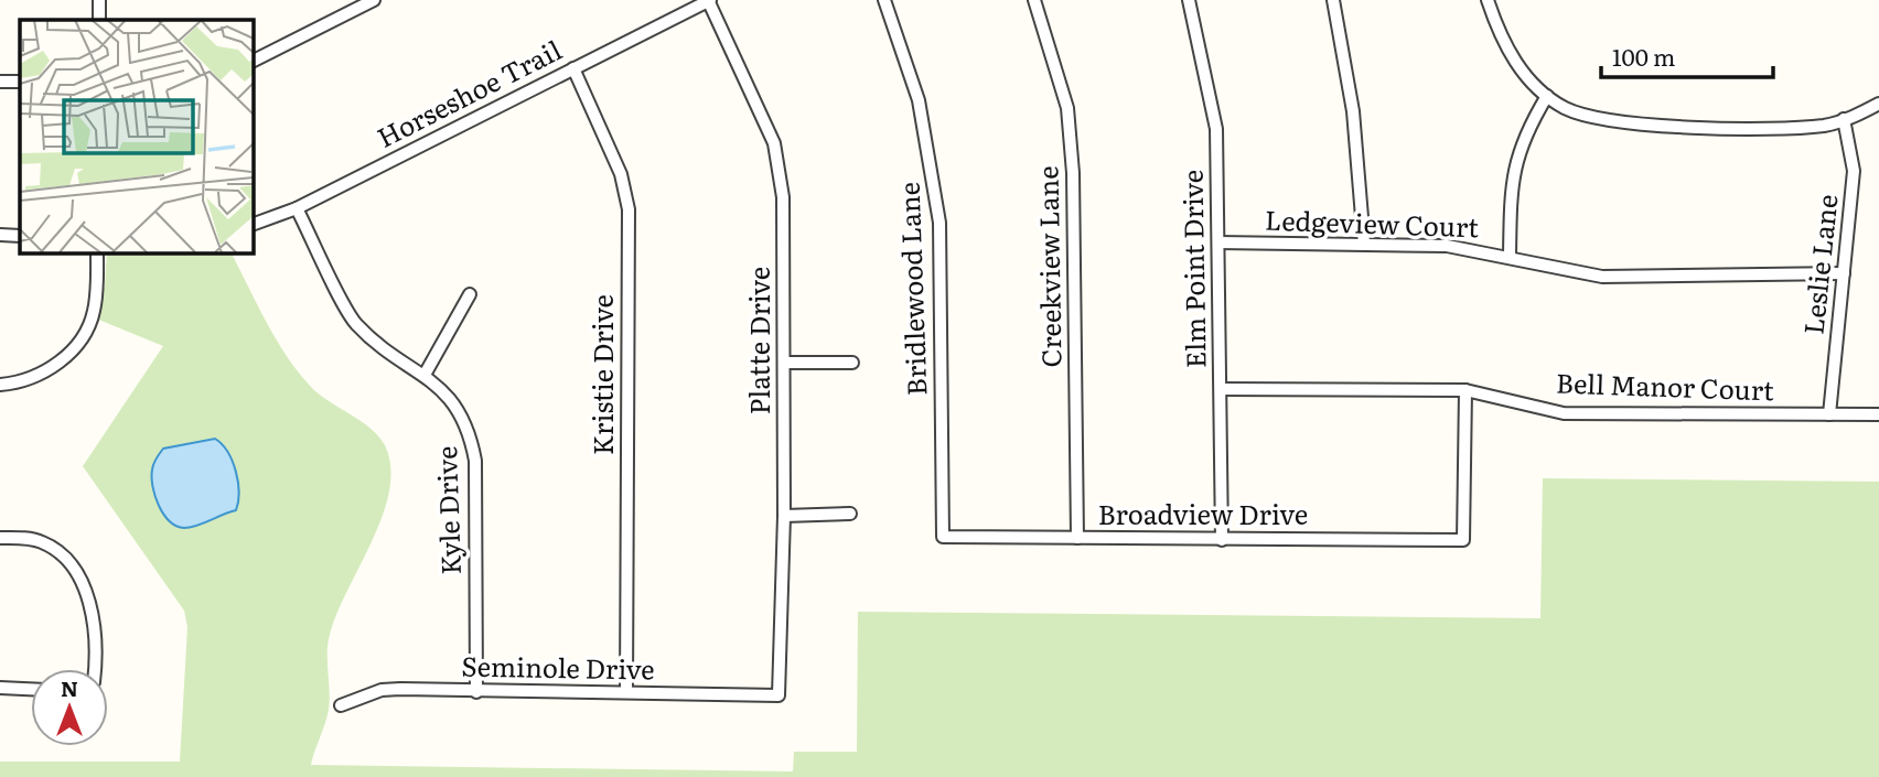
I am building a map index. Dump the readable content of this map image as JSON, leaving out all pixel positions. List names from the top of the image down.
{
  "streets": {
    "street": [
      "Horseshoe Trail",
      "Ledgeview Court",
      "Leslie Lane",
      "Creekview Lane",
      "Elm Point Drive",
      "Bridlewood Lane",
      "Platte Drive",
      "Kristie Drive",
      "Bell Manor Court",
      "Kyle Drive",
      "Broadview Drive",
      "Seminole Drive"
    ]
  },
  "crossings": [
    ["Horseshoe Trail", "Platte Drive"],
    ["Horseshoe Trail", "Kristie Drive"],
    ["Horseshoe Trail", "Kyle Drive"],
    ["Ledgeview Court", "Leslie Lane"],
    ["Ledgeview Court", "Elm Point Drive"],
    ["Leslie Lane", "Bell Manor Court"],
    ["Creekview Lane", "Broadview Drive"],
    ["Elm Point Drive", "Bell Manor Court"],
    ["Elm Point Drive", "Broadview Drive"],
    ["Bridlewood Lane", "Broadview Drive"],
    ["Platte Drive", "Seminole Drive"],
    ["Kristie Drive", "Seminole Drive"],
    ["Bell Manor Court", "Broadview Drive"],
    ["Kyle Drive", "Seminole Drive"]
  ],
  "scale_bar": "100 m",
  "north": "top"
}
